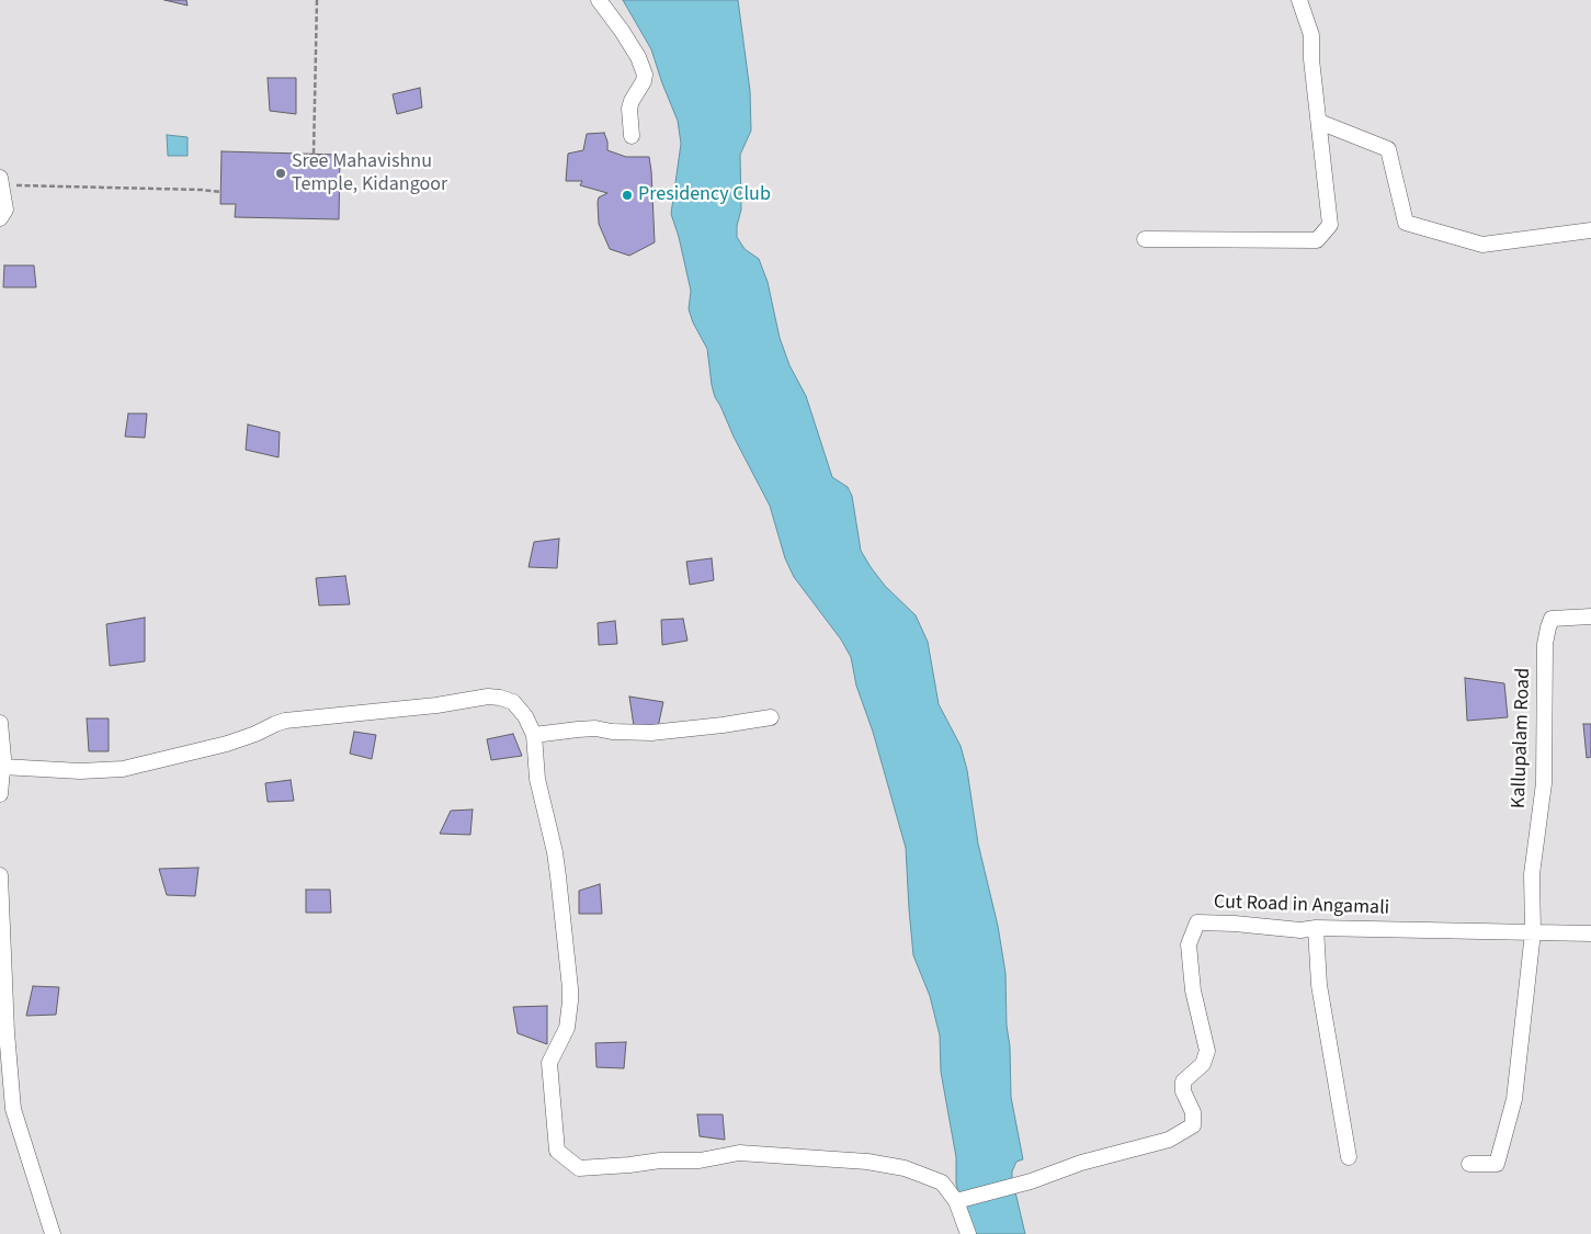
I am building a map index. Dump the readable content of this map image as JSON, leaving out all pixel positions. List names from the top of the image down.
{
  "streets": {
    "street": ["Kallupalam Road", "Cut Road in Angamali"]
  },
  "crossings": [
    ["Kallupalam Road", "Cut Road in Angamali"]
  ],
  "places": ["Sree Mahavishnu Temple, Kidangoor", "Presidency Club"]
}
